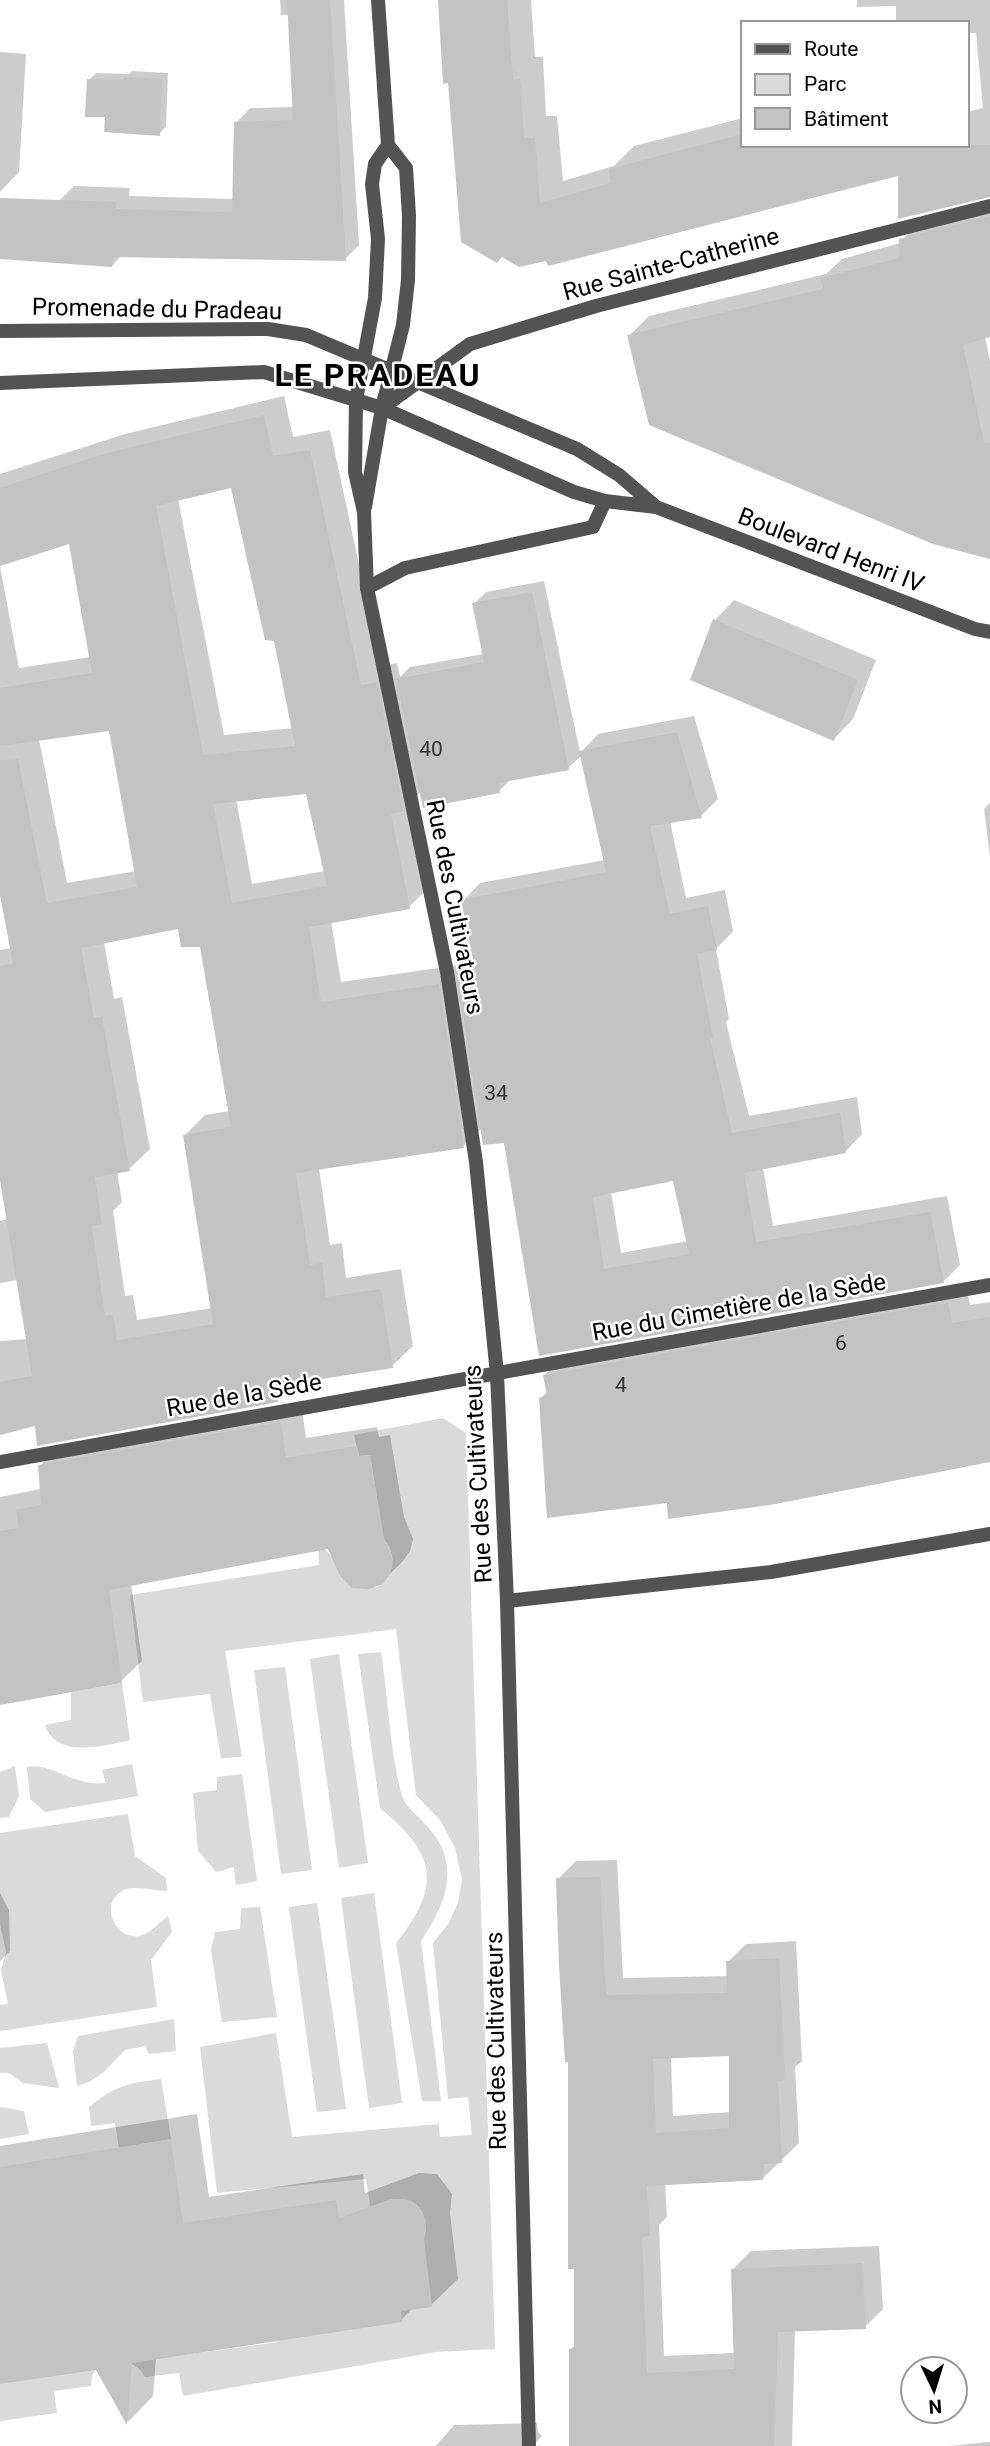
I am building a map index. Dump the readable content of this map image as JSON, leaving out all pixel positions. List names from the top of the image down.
{
  "streets": {
    "street": [
      "Rue Sainte-Catherine",
      "Promenade du Pradeau",
      "Boulevard Henri IV",
      "Rue des Cultivateurs",
      "Rue du Cimetière de la Sède",
      "Rue de la Sède"
    ]
  },
  "crossings": [
    ["Rue Sainte-Catherine", "Boulevard Henri IV"],
    ["Rue Sainte-Catherine", "Rue des Cultivateurs"],
    ["Promenade du Pradeau", "Boulevard Henri IV"],
    ["Promenade du Pradeau", "Rue des Cultivateurs"],
    ["Boulevard Henri IV", "Rue des Cultivateurs"],
    ["Rue des Cultivateurs", "Rue du Cimetière de la Sède"],
    ["Rue des Cultivateurs", "Rue de la Sède"],
    ["Rue du Cimetière de la Sède", "Rue de la Sède"]
  ],
  "districts": ["LE PRADEAU"],
  "house_numbers": [
    "40",
    "34",
    "6",
    "4"
  ],
  "legend": ["Route", "Parc", "Bâtiment"],
  "north": "bottom"
}
